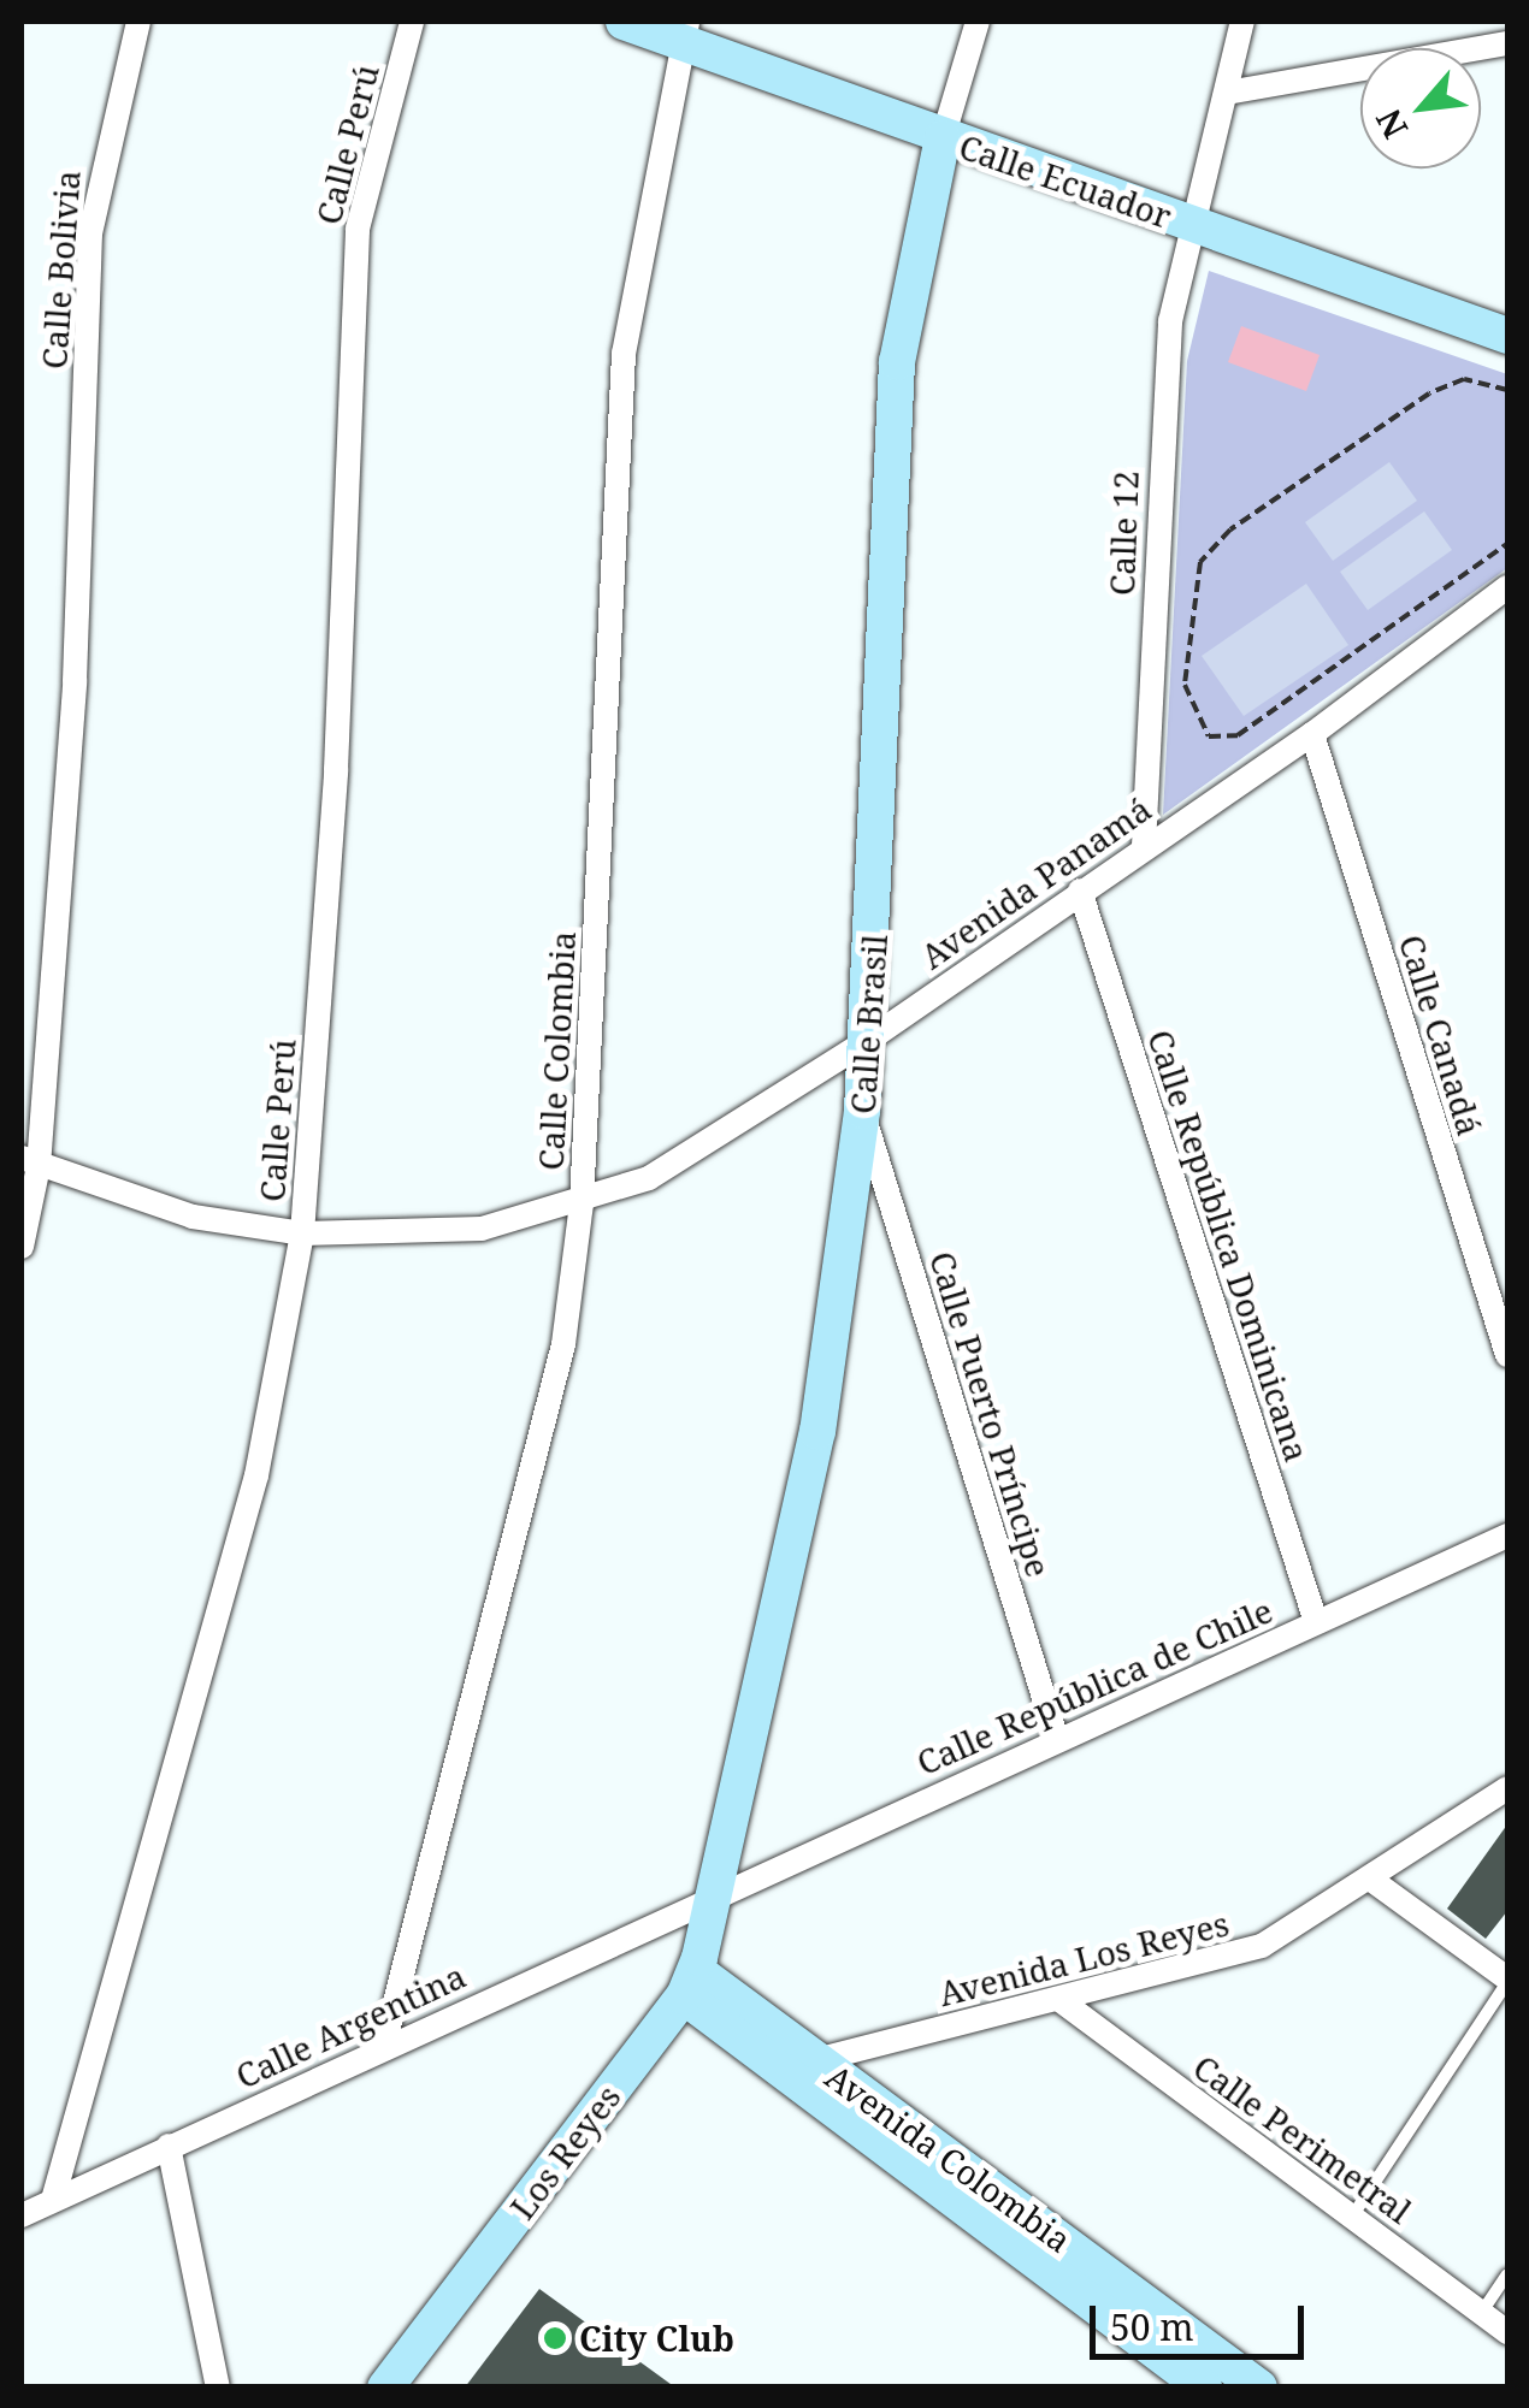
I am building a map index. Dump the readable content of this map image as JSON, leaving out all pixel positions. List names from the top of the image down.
{
  "streets": {
    "main road": [
      "Calle Ecuador",
      "Calle Brasil",
      "Los Reyes",
      "Avenida Colombia"
    ],
    "street": [
      "Calle Perú",
      "Calle Bolivia",
      "Calle 12",
      "Avenida Panamá",
      "Calle Canadá",
      "Calle Colombia",
      "Calle República Dominicana",
      "Calle Puerto Príncipe",
      "Calle República de Chile",
      "Avenida Los Reyes",
      "Calle Argentina",
      "Calle Perimetral"
    ]
  },
  "crossings": [
    ["Calle Perú", "Avenida Panamá"],
    ["Calle Perú", "Calle Argentina"],
    ["Calle Ecuador", "Calle 12"],
    ["Calle Ecuador", "Calle Brasil"],
    ["Calle Ecuador", "Calle Colombia"],
    ["Calle Bolivia", "Avenida Panamá"],
    ["Calle 12", "Avenida Panamá"],
    ["Avenida Panamá", "Calle Brasil"],
    ["Avenida Panamá", "Calle Canadá"],
    ["Avenida Panamá", "Calle Colombia"],
    ["Avenida Panamá", "Calle República Dominicana"],
    ["Calle Brasil", "Calle Puerto Príncipe"],
    ["Calle Brasil", "Calle República de Chile"],
    ["Calle Brasil", "Calle Argentina"],
    ["Calle Brasil", "Los Reyes"],
    ["Calle Colombia", "Calle Argentina"],
    ["Calle República Dominicana", "Calle República de Chile"],
    ["Calle Puerto Príncipe", "Calle República de Chile"],
    ["Calle República de Chile", "Calle Argentina"],
    ["Calle República de Chile", "Los Reyes"],
    ["Avenida Los Reyes", "Calle Perimetral"],
    ["Avenida Los Reyes", "Avenida Colombia"],
    ["Calle Argentina", "Los Reyes"],
    ["Los Reyes", "Avenida Colombia"]
  ],
  "places": ["City Club"],
  "scale_bar": "50 m",
  "north": "bottom left"
}
